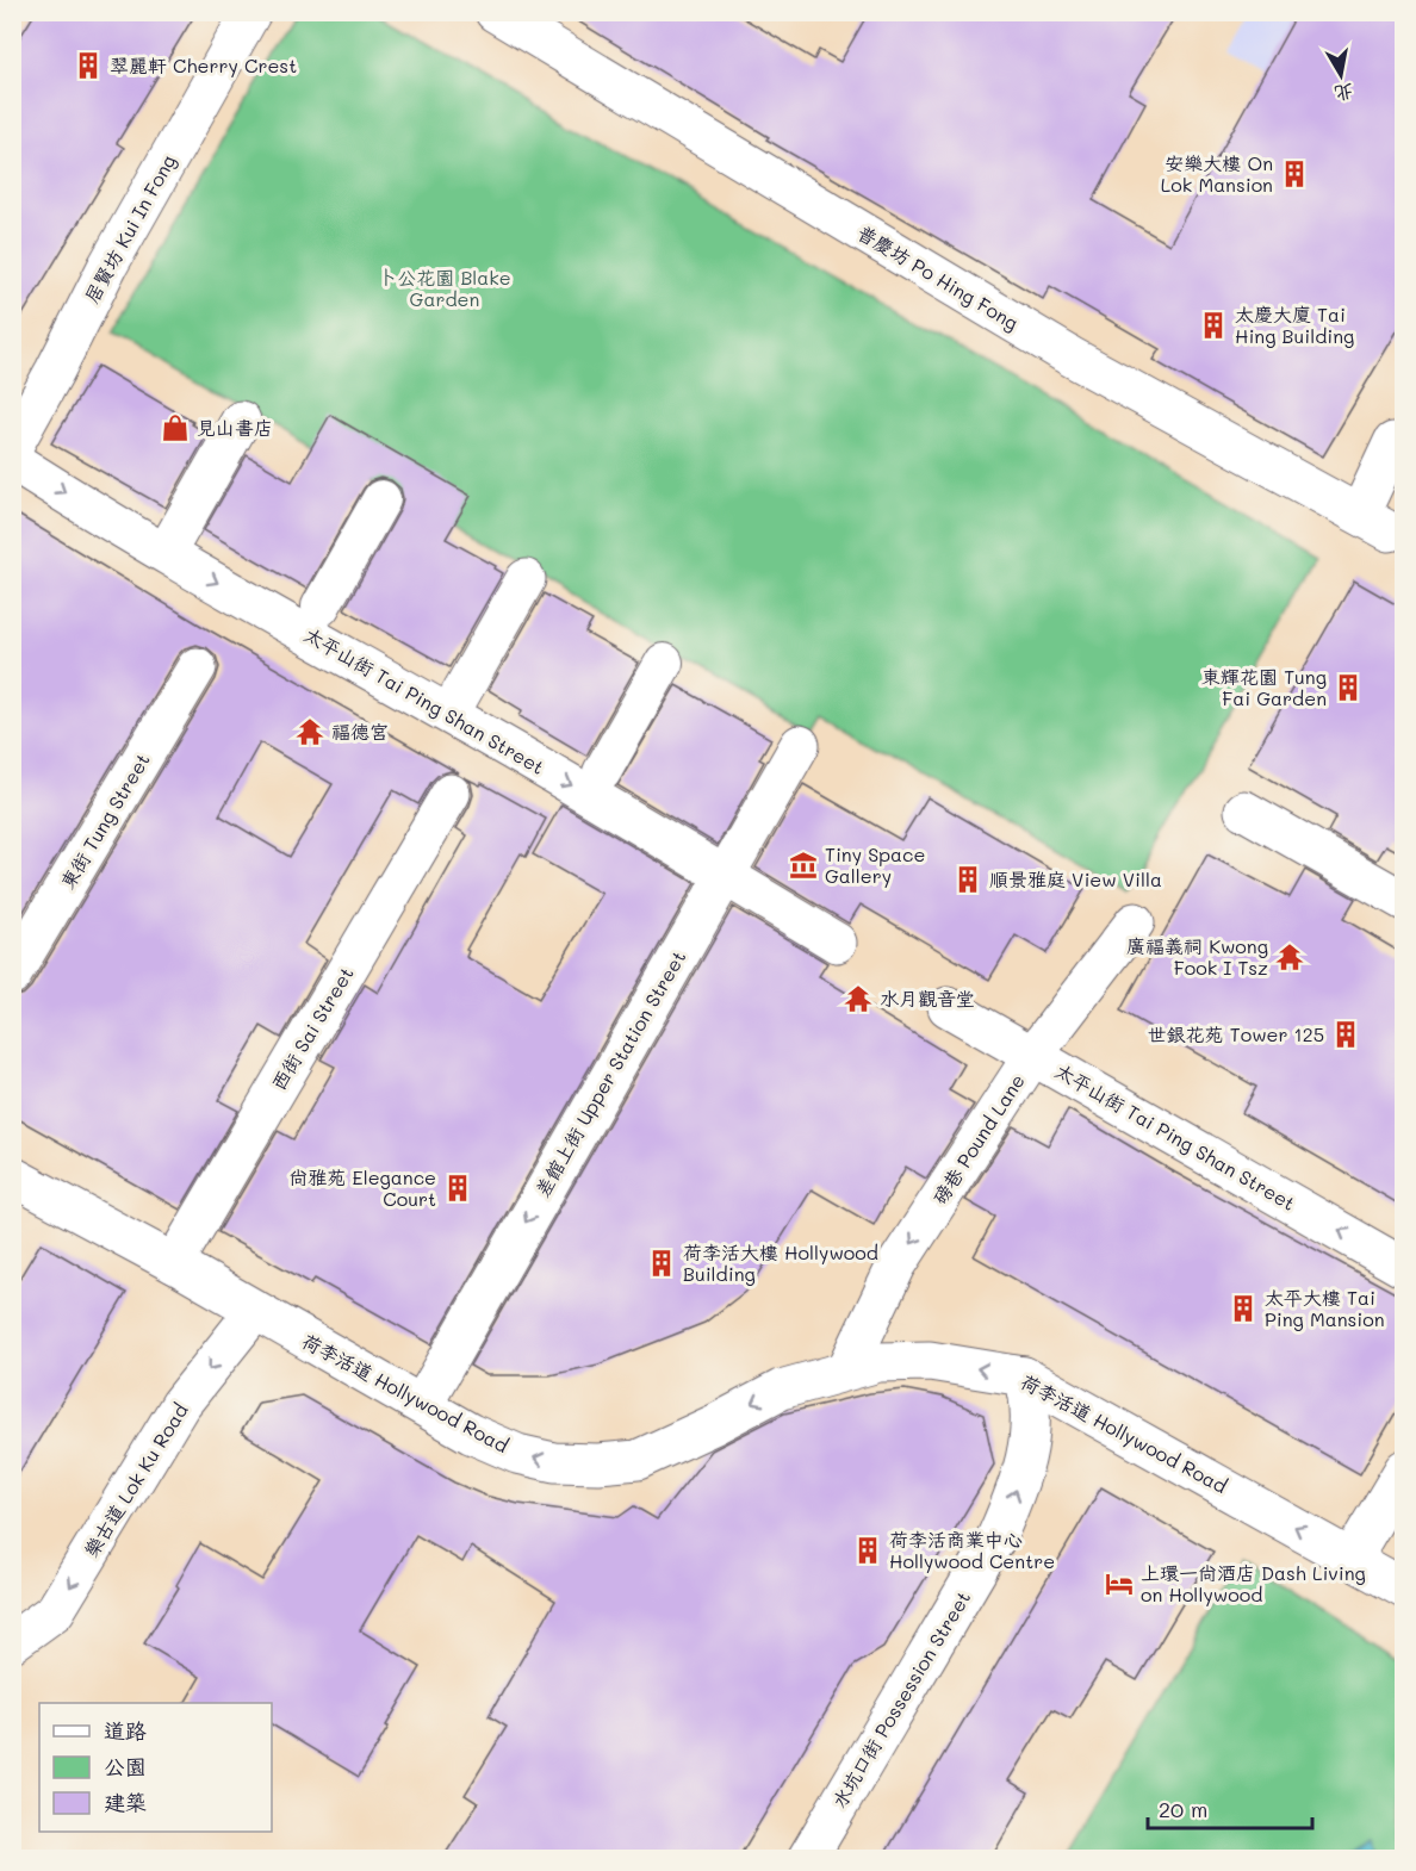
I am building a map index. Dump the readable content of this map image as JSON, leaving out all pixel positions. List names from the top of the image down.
{
  "streets": {
    "street": [
      "居賢坊 Kui In Fong",
      "普慶坊 Po Hing Fong",
      "太平山街 Tai Ping Shan Street",
      "東街 Tung Street",
      "西街 Sai Street",
      "差館上街 Upper Station Street",
      "磅巷 Pound Lane",
      "荷李活道 Hollywood Road",
      "樂古道 Lok Ku Road",
      "水坑口街 Possession Street"
    ]
  },
  "crossings": [
    ["太平山街 Tai Ping Shan Street", "差館上街 Upper Station Street"],
    ["太平山街 Tai Ping Shan Street", "磅巷 Pound Lane"],
    ["西街 Sai Street", "荷李活道 Hollywood Road"],
    ["差館上街 Upper Station Street", "荷李活道 Hollywood Road"],
    ["磅巷 Pound Lane", "荷李活道 Hollywood Road"],
    ["荷李活道 Hollywood Road", "樂古道 Lok Ku Road"],
    ["荷李活道 Hollywood Road", "水坑口街 Possession Street"]
  ],
  "one_way": [
    "差館上街 Upper Station Street",
    "磅巷 Pound Lane",
    "荷李活道 Hollywood Road",
    "樂古道 Lok Ku Road",
    "水坑口街 Possession Street"
  ],
  "parks": ["卜公花園 Blake Garden"],
  "places": {
    "building": [
      "翠麗軒 Cherry Crest",
      "安樂大樓 On Lok Mansion",
      "太慶大廈 Tai Hing Building",
      "東輝花園 Tung Fai Garden",
      "順景雅庭 View Villa",
      "世銀花苑 Tower 125",
      "尚雅苑 Elegance Court",
      "荷李活大樓 Hollywood Building",
      "太平大樓 Tai Ping Mansion",
      "荷李活商業中心 Hollywood Centre"
    ],
    "shop": ["見山書店"],
    "temple": ["福德宮", "廣福義祠 Kwong Fook I Tsz", "水月觀音堂"],
    "museum": ["Tiny Space Gallery"],
    "hotel": ["上環一尚酒店 Dash Living on Hollywood"]
  },
  "legend": ["道路", "公園", "建築"],
  "scale_bar": "20 m",
  "north": "bottom"
}
